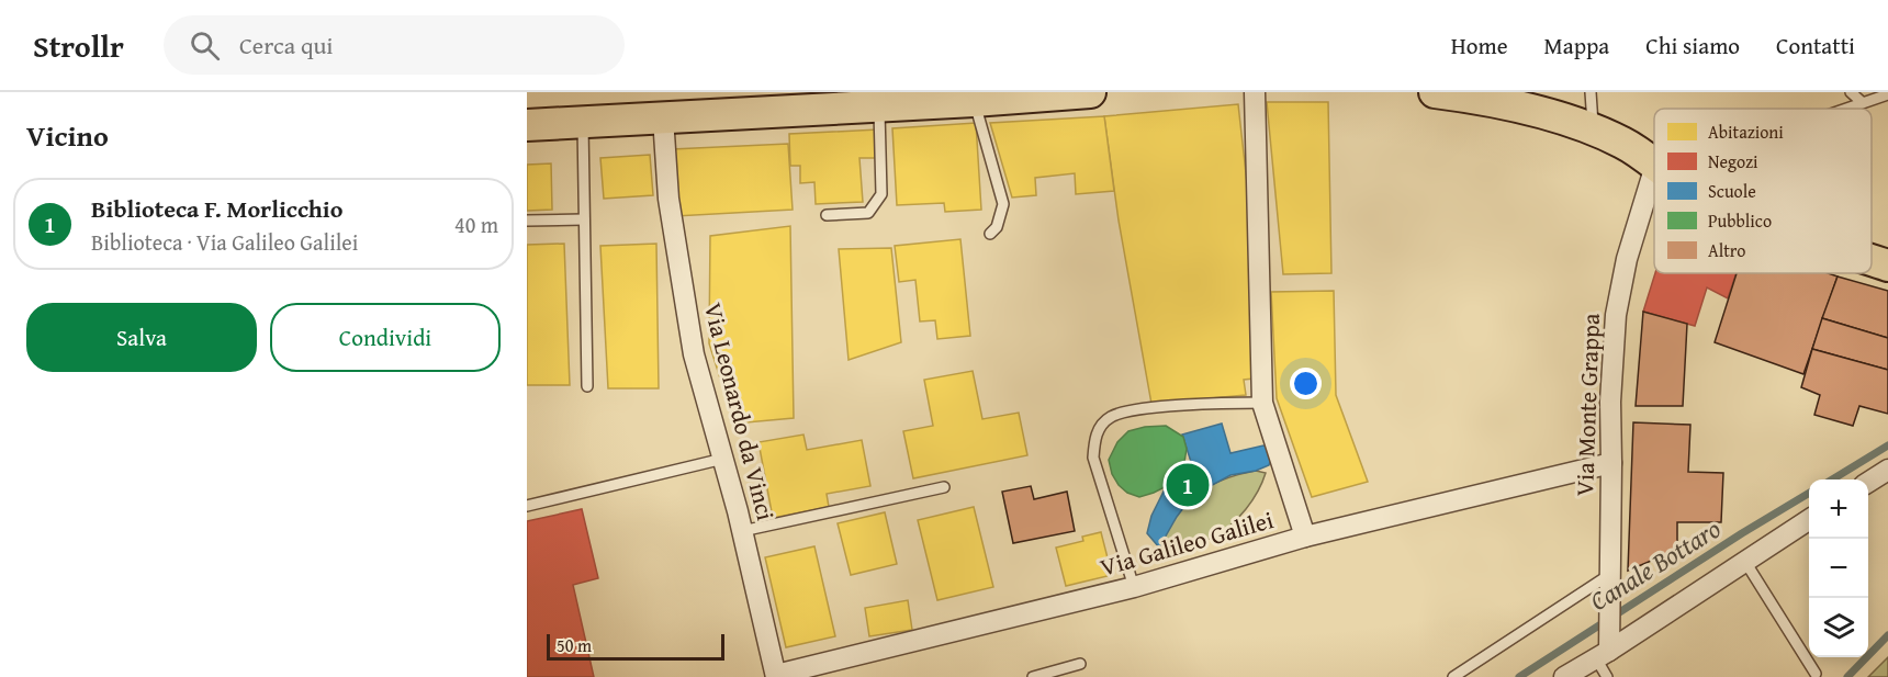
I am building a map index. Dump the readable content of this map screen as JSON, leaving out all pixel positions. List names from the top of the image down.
{
  "streets": {
    "street": ["Via Monte Grappa", "Via Leonardo da Vinci", "Via Galileo Galilei"]
  },
  "crossings": [
    ["Via Monte Grappa", "Via Galileo Galilei"],
    ["Via Leonardo da Vinci", "Via Galileo Galilei"]
  ],
  "water": ["Canale Bottaro"],
  "legend": [
    "Abitazioni",
    "Negozi",
    "Scuole",
    "Pubblico",
    "Altro"
  ],
  "scale_bar": "50 m",
  "page": {
    "header": "Strollr",
    "search": "Cerca qui",
    "nav": [
      "Home",
      "Mappa",
      "Chi siamo",
      "Contatti"
    ],
    "heading": "Vicino",
    "list": [
      {
        "mark": "1",
        "name": "Biblioteca F. Morlicchio",
        "note": "Biblioteca · Via Galileo Galilei",
        "value": "40 m"
      }
    ],
    "buttons": ["Salva", "Condividi"],
    "pins": "1",
    "map_buttons": ["+", "−"],
    "scale": "50 m"
  }
}
